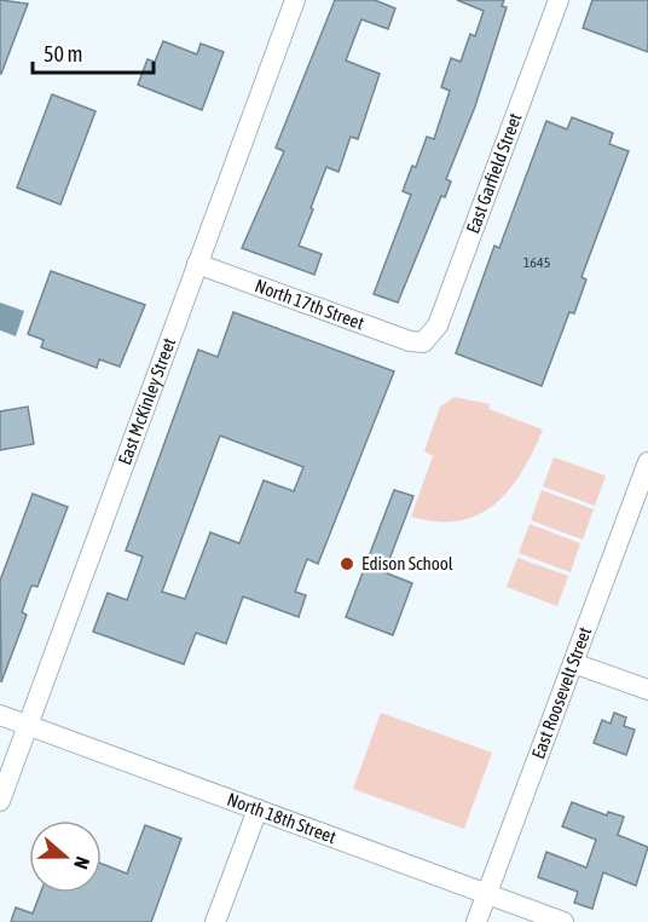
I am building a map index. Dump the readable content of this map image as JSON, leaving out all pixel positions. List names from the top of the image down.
{
  "streets": {
    "street": [
      "East Garfield Street",
      "North 17th Street",
      "East McKinley Street",
      "East Roosevelt Street",
      "North 18th Street"
    ]
  },
  "crossings": [
    ["East Garfield Street", "North 17th Street"],
    ["North 17th Street", "East McKinley Street"],
    ["East McKinley Street", "North 18th Street"],
    ["East Roosevelt Street", "North 18th Street"]
  ],
  "places": ["Edison School"],
  "house_numbers": ["1645"],
  "scale_bar": "50 m",
  "north": "right"
}
